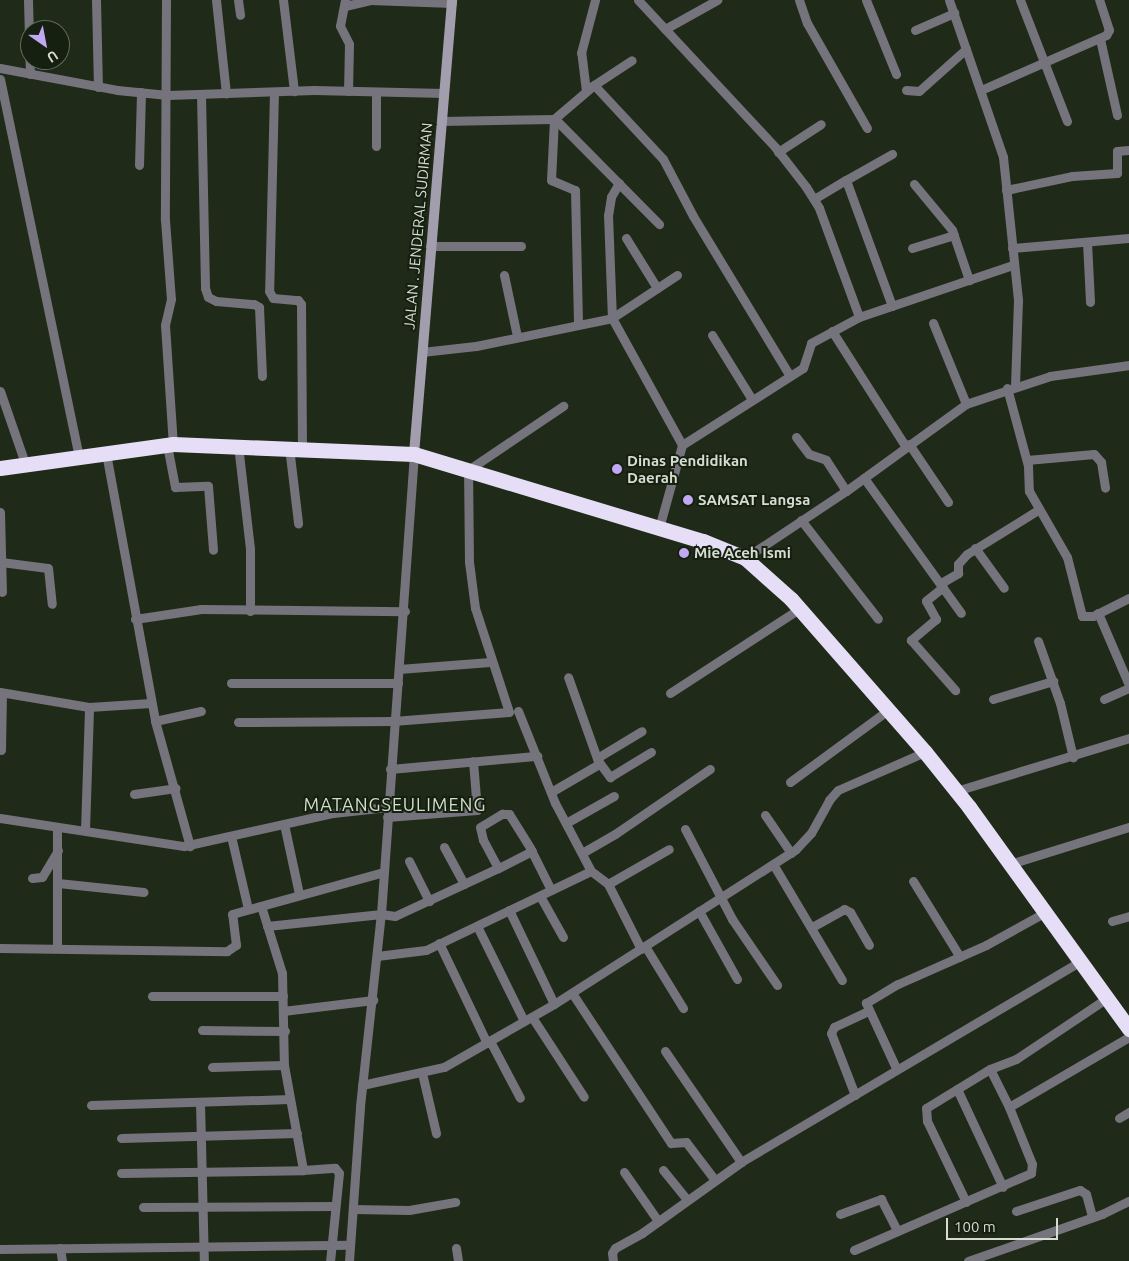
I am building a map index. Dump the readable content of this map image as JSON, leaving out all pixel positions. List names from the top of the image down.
{
  "streets": {
    "street": ["JALAN . JENDERAL SUDIRMAN"]
  },
  "districts": ["MATANGSEULIMENG"],
  "places": ["Dinas Pendidikan Daerah", "SAMSAT Langsa", "Mie Aceh Ismi"],
  "scale_bar": "100 m",
  "north": "bottom right"
}
